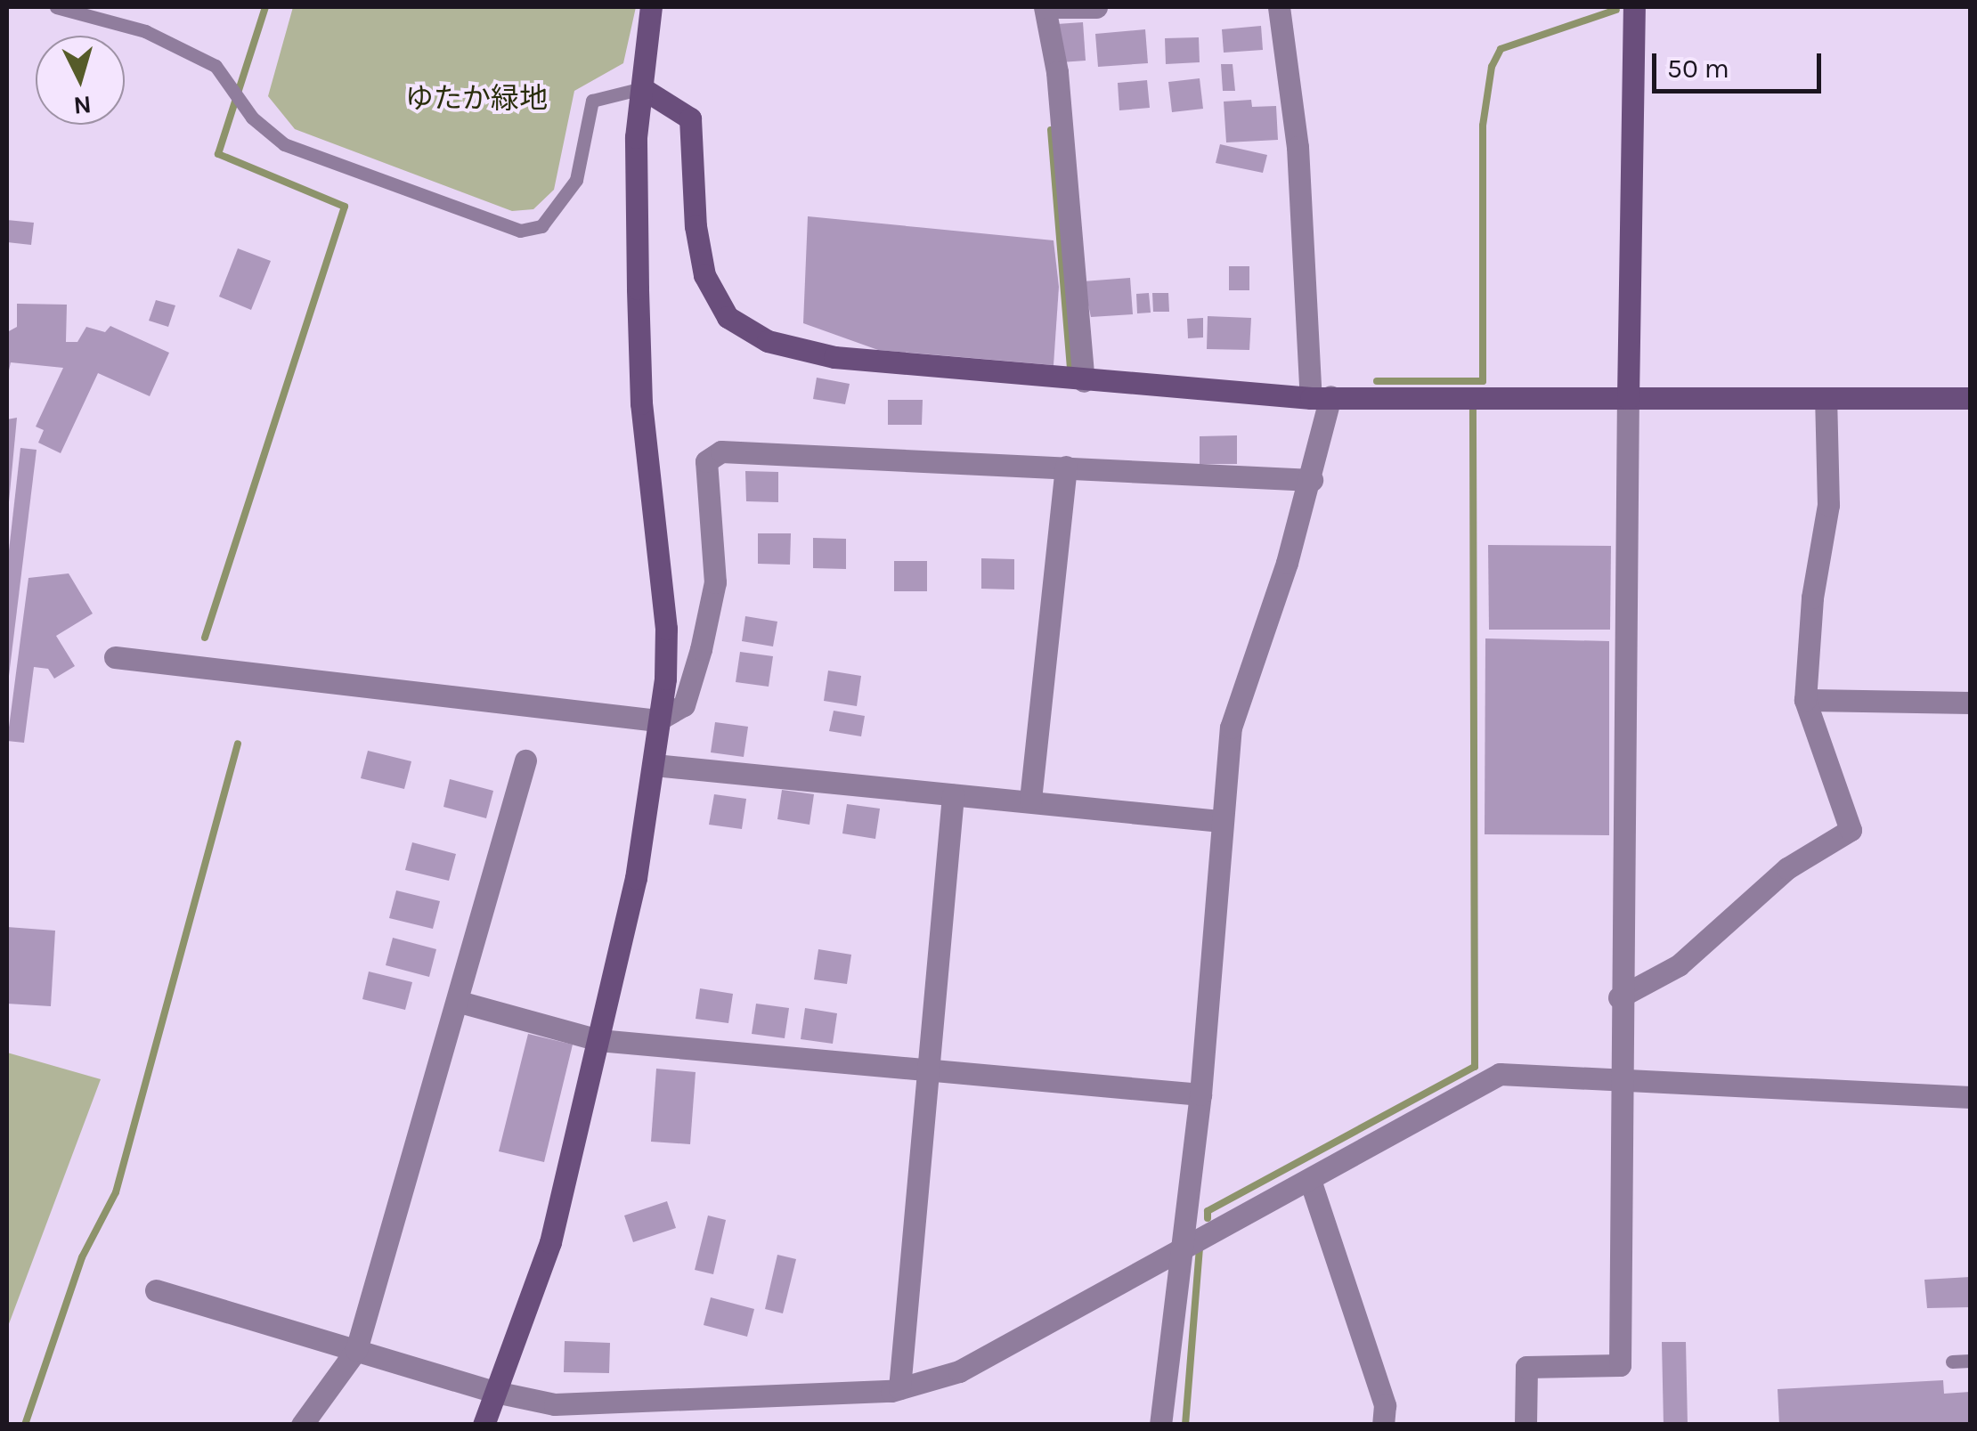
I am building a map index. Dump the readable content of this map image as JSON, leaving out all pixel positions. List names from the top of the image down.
{
  "parks": ["ゆたか緑地"],
  "scale_bar": "50 m",
  "north": "bottom"
}
